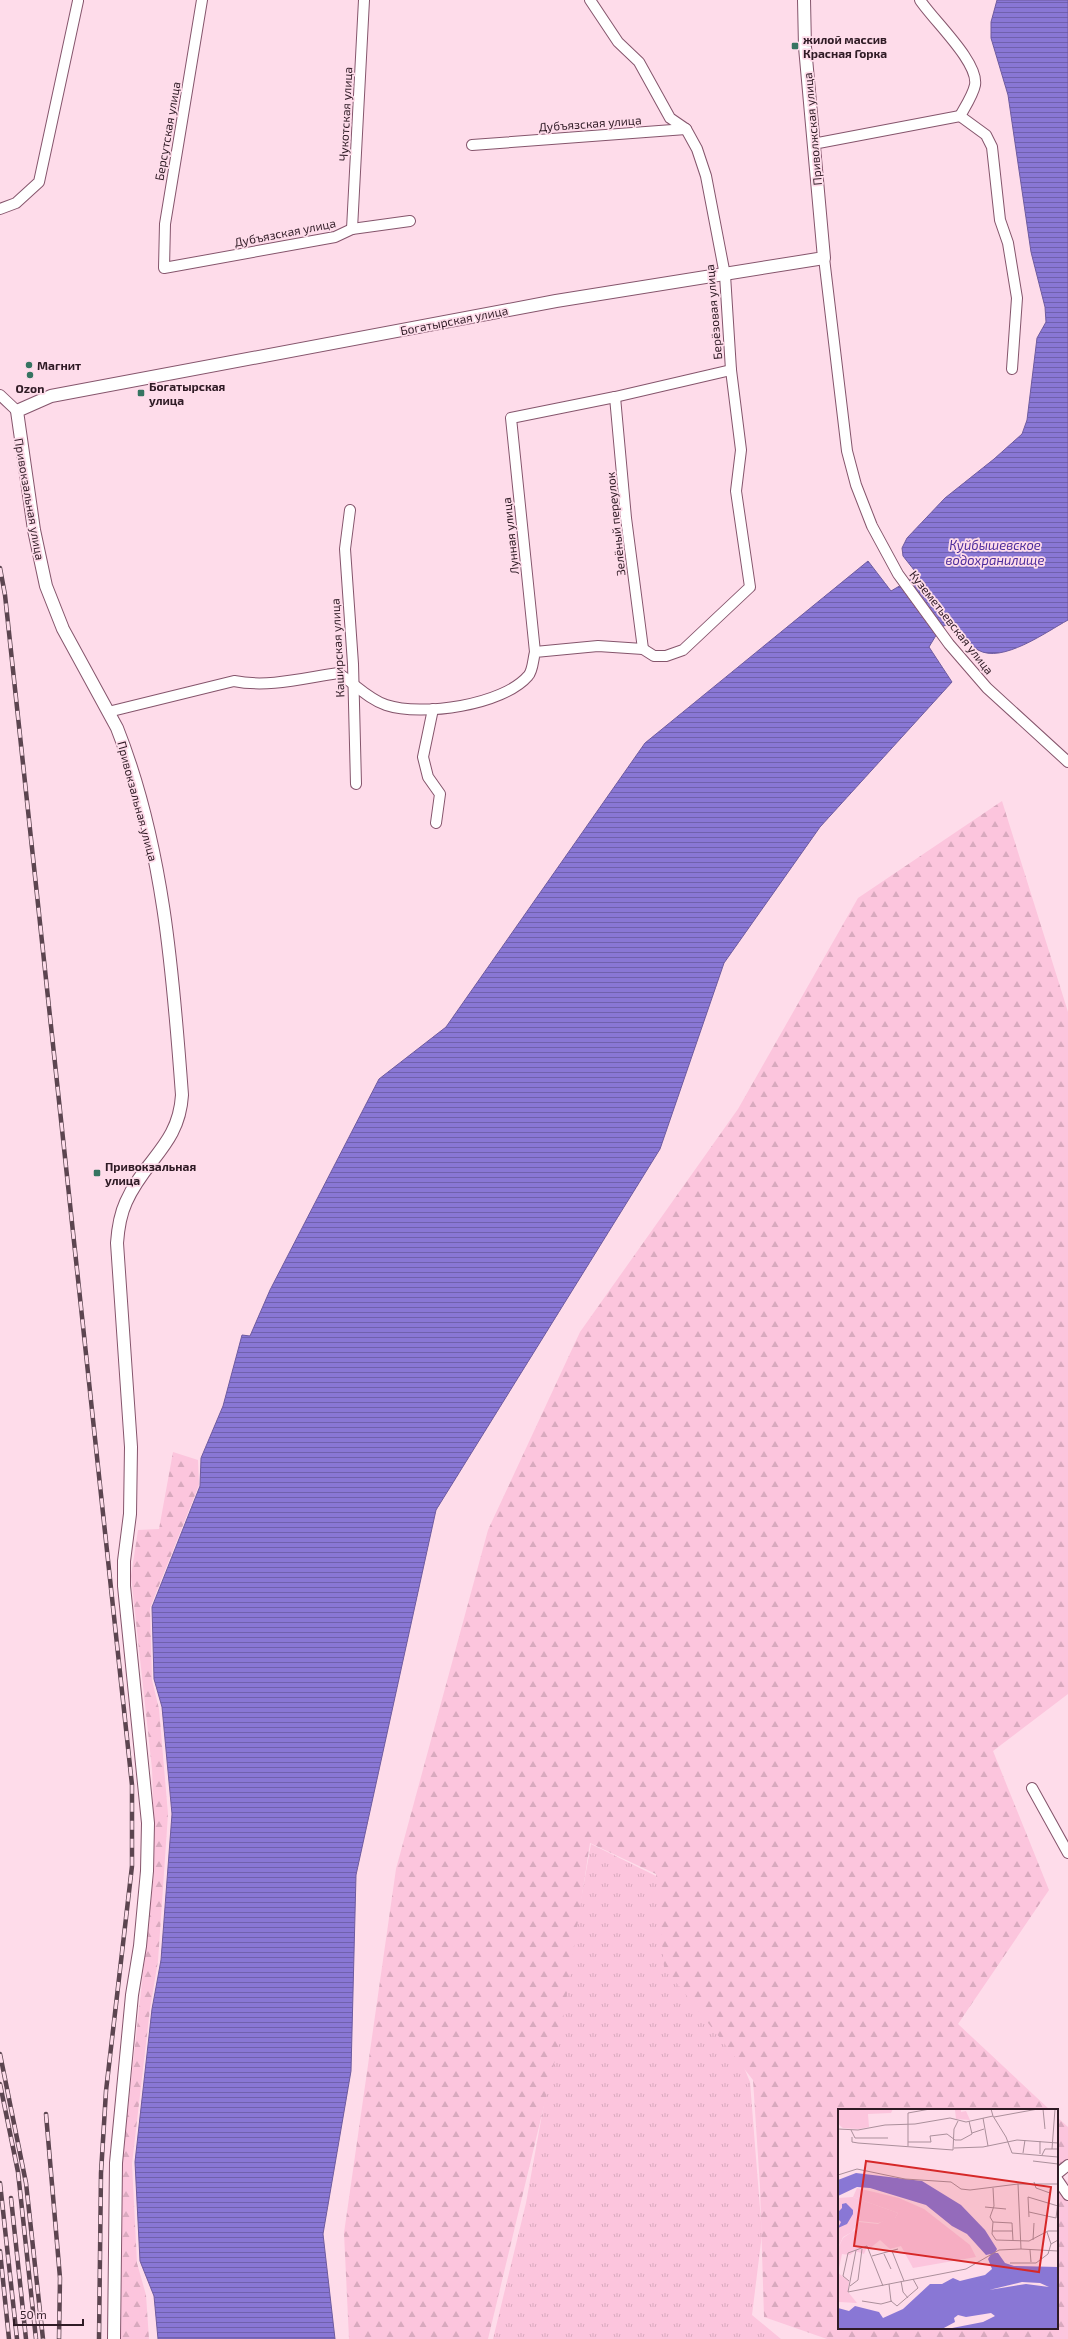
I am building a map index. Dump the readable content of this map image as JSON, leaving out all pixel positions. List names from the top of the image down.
{
  "streets": {
    "main road": ["Приволжская улица", "Богатырская улица", "Привокзальная улица"],
    "street": [
      "Чукотская улица",
      "Дубъязская улица",
      "Берсутская улица",
      "Берёзовая улица",
      "Зелёный переулок",
      "Лунная улица",
      "Куземетьевская улица",
      "Каширская улица"
    ]
  },
  "crossings": [
    ["Чукотская улица", "Дубъязская улица"],
    ["Дубъязская улица", "Берсутская улица"],
    ["Дубъязская улица", "Берёзовая улица"],
    ["Приволжская улица", "Богатырская улица"],
    ["Приволжская улица", "Куземетьевская улица"],
    ["Берёзовая улица", "Богатырская улица"],
    ["Берёзовая улица", "Зелёный переулок"],
    ["Богатырская улица", "Привокзальная улица"],
    ["Богатырская улица", "Куземетьевская улица"],
    ["Привокзальная улица", "Лунная улица"],
    ["Зелёный переулок", "Лунная улица"],
    ["Лунная улица", "Каширская улица"]
  ],
  "water": ["Куйбышевское водохранилище"],
  "places": {
    "transit": ["жилой массив Красная Горка", "Богатырская улица", "Привокзальная улица"],
    "other": ["Магнит", "Ozon"]
  },
  "scale_bar": "50 m"
}
